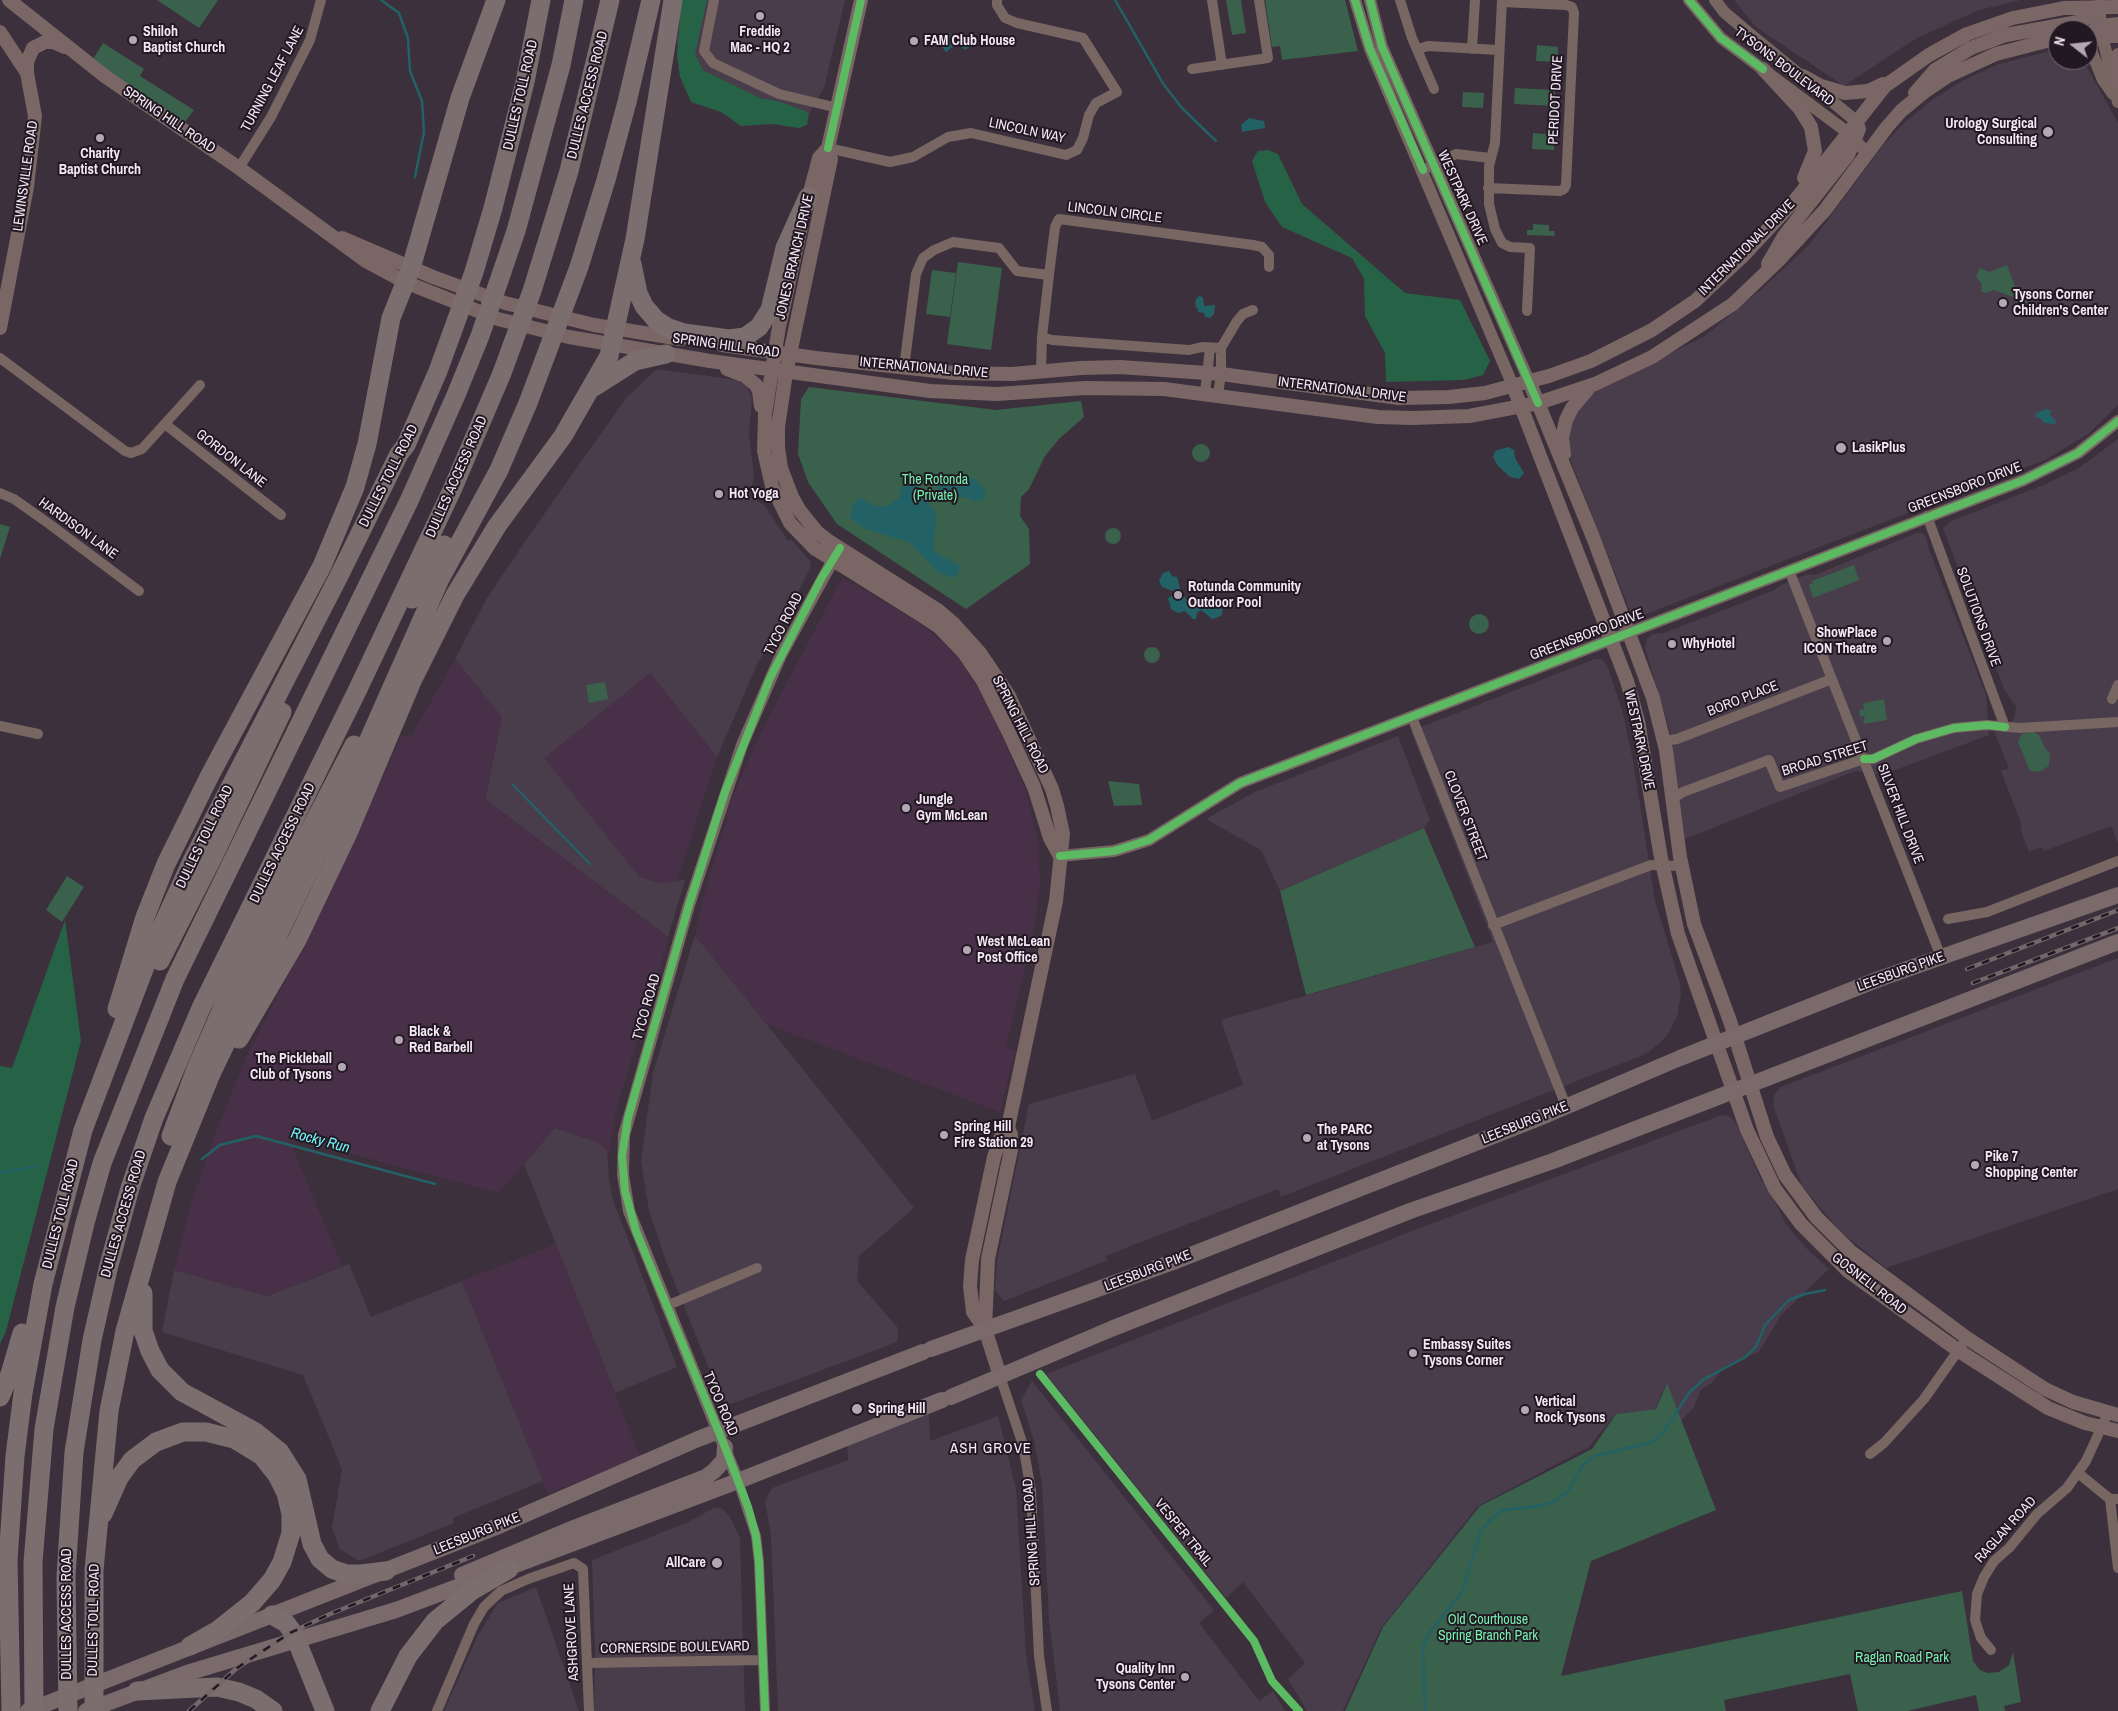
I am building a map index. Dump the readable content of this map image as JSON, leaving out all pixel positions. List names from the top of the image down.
{
  "streets": {
    "highway": ["DULLES TOLL ROAD", "DULLES ACCESS ROAD", "LEESBURG PIKE"],
    "main road": [
      "SPRING HILL ROAD",
      "LEWINSVILLE ROAD",
      "WESTPARK DRIVE",
      "INTERNATIONAL DRIVE",
      "JONES BRANCH DRIVE",
      "GOSNELL ROAD"
    ],
    "street": [
      "TYSONS BOULEVARD",
      "TURNING LEAF LANE",
      "PERIDOT DRIVE",
      "LINCOLN WAY",
      "LINCOLN CIRCLE",
      "GORDON LANE",
      "GREENSBORO DRIVE",
      "HARDISON LANE",
      "SOLUTIONS DRIVE",
      "TYCO ROAD",
      "BORO PLACE",
      "BROAD STREET",
      "SILVER HILL DRIVE",
      "CLOVER STREET",
      "RAGLAN ROAD",
      "ASHGROVE LANE",
      "CORNERSIDE BOULEVARD"
    ],
    "cycle path": ["VESPER TRAIL"]
  },
  "crossings": [
    ["TYSONS BOULEVARD", "INTERNATIONAL DRIVE"],
    ["TURNING LEAF LANE", "SPRING HILL ROAD"],
    ["DULLES TOLL ROAD", "LEESBURG PIKE"],
    ["SPRING HILL ROAD", "INTERNATIONAL DRIVE"],
    ["SPRING HILL ROAD", "JONES BRANCH DRIVE"],
    ["SPRING HILL ROAD", "GREENSBORO DRIVE"],
    ["SPRING HILL ROAD", "TYCO ROAD"],
    ["SPRING HILL ROAD", "LEESBURG PIKE"],
    ["LINCOLN WAY", "JONES BRANCH DRIVE"],
    ["WESTPARK DRIVE", "INTERNATIONAL DRIVE"],
    ["WESTPARK DRIVE", "GREENSBORO DRIVE"],
    ["WESTPARK DRIVE", "BORO PLACE"],
    ["WESTPARK DRIVE", "BROAD STREET"],
    ["WESTPARK DRIVE", "LEESBURG PIKE"],
    ["WESTPARK DRIVE", "GOSNELL ROAD"],
    ["LINCOLN CIRCLE", "INTERNATIONAL DRIVE"],
    ["INTERNATIONAL DRIVE", "JONES BRANCH DRIVE"],
    ["GREENSBORO DRIVE", "SOLUTIONS DRIVE"],
    ["GREENSBORO DRIVE", "SILVER HILL DRIVE"],
    ["GREENSBORO DRIVE", "CLOVER STREET"],
    ["SOLUTIONS DRIVE", "BROAD STREET"],
    ["TYCO ROAD", "LEESBURG PIKE"],
    ["BORO PLACE", "SILVER HILL DRIVE"],
    ["BROAD STREET", "SILVER HILL DRIVE"],
    ["SILVER HILL DRIVE", "LEESBURG PIKE"],
    ["CLOVER STREET", "LEESBURG PIKE"],
    ["LEESBURG PIKE", "GOSNELL ROAD"],
    ["GOSNELL ROAD", "RAGLAN ROAD"],
    ["ASHGROVE LANE", "CORNERSIDE BOULEVARD"]
  ],
  "districts": ["ASH GROVE"],
  "water": ["Rocky Run"],
  "parks": ["The Rotonda (Private)", "Old Courthouse Spring Branch Park", "Raglan Road Park"],
  "places": [
    "Freddie Mac - HQ 2",
    "Shiloh Baptist Church",
    "FAM Club House",
    "Urology Surgical Consulting",
    "Charity Baptist Church",
    "Tysons Corner Children's Center",
    "LasikPlus",
    "Hot Yoga",
    "Rotunda Community Outdoor Pool",
    "ShowPlace ICON Theatre",
    "WhyHotel",
    "Jungle Gym McLean",
    "West McLean Post Office",
    "Black & Red Barbell",
    "The Pickleball Club of Tysons",
    "Spring Hill Fire Station 29",
    "The PARC at Tysons",
    "Pike 7 Shopping Center",
    "Embassy Suites Tysons Corner",
    "Spring Hill",
    "Vertical Rock Tysons",
    "AllCare",
    "Quality Inn Tysons Center"
  ],
  "north": "left"
}
